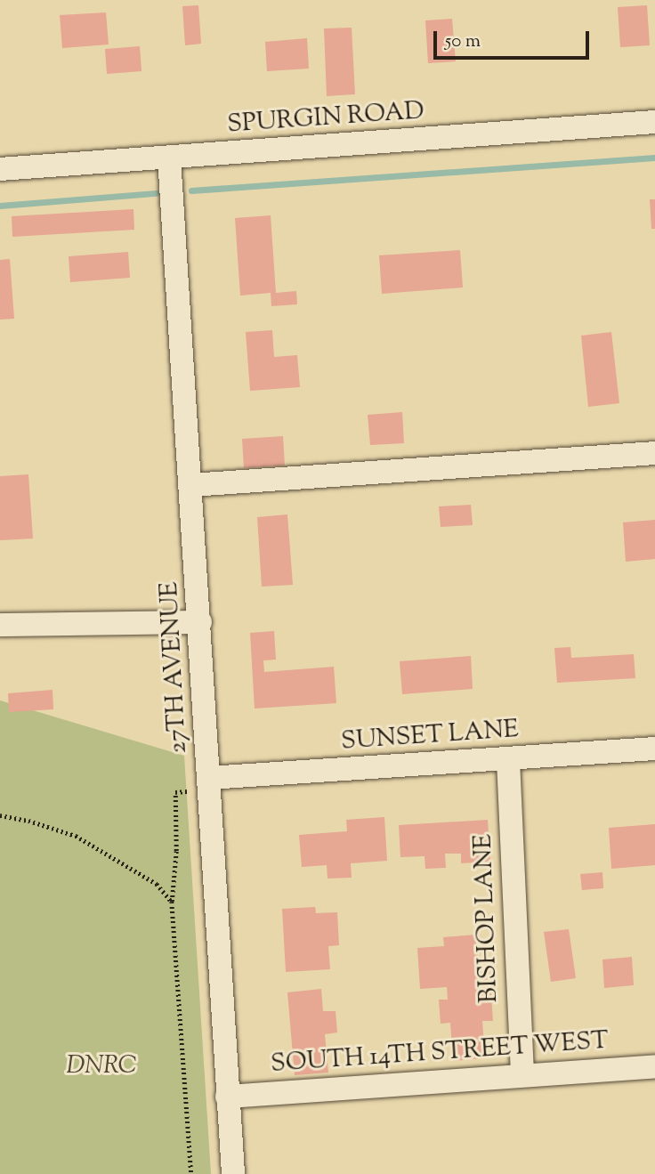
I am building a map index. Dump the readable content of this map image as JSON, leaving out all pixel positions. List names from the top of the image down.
{
  "streets": {
    "street": [
      "SPURGIN ROAD",
      "27TH AVENUE",
      "SUNSET LANE",
      "BISHOP LANE",
      "SOUTH 14TH STREET WEST"
    ]
  },
  "crossings": [
    ["SPURGIN ROAD", "27TH AVENUE"],
    ["27TH AVENUE", "SUNSET LANE"],
    ["27TH AVENUE", "SOUTH 14TH STREET WEST"],
    ["SUNSET LANE", "BISHOP LANE"],
    ["BISHOP LANE", "SOUTH 14TH STREET WEST"]
  ],
  "parks": ["DNRC"],
  "scale_bar": "50 m"
}
